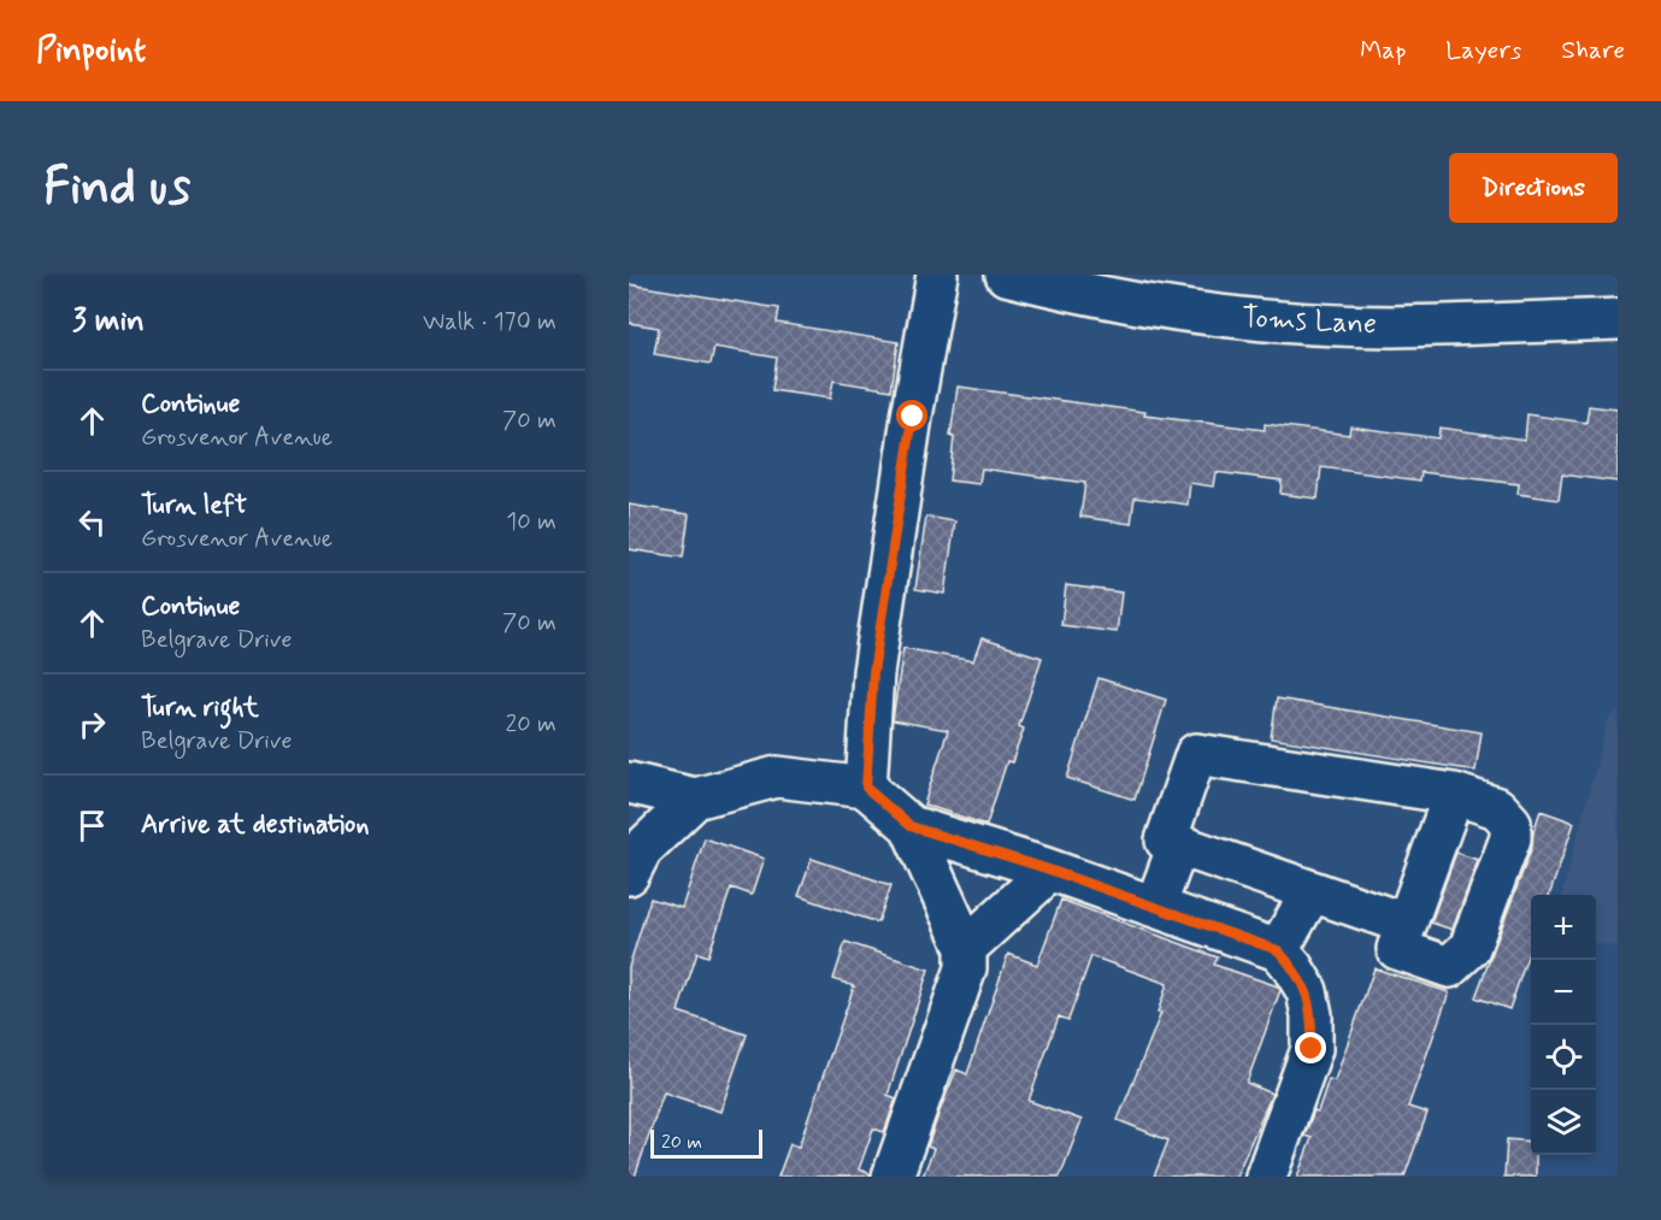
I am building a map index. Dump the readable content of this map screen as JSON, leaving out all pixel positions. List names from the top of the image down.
{
  "streets": {
    "street": ["Toms Lane"]
  },
  "scale_bar": "20 m",
  "page": {
    "header": "Pinpoint",
    "nav": ["Map", "Layers", "Share"],
    "buttons": "Directions",
    "title": "Find us",
    "heading": ["3 min", "Walk · 170 m"],
    "list": [
      ["Continue", "Grosvenor Avenue", "70 m"],
      ["Turn left", "Grosvenor Avenue", "10 m"],
      ["Continue", "Belgrave Drive", "70 m"],
      ["Turn right", "Belgrave Drive", "20 m"],
      "Arrive at destination"
    ],
    "map_buttons": ["+", "−"],
    "scale": "20 m"
  }
}
